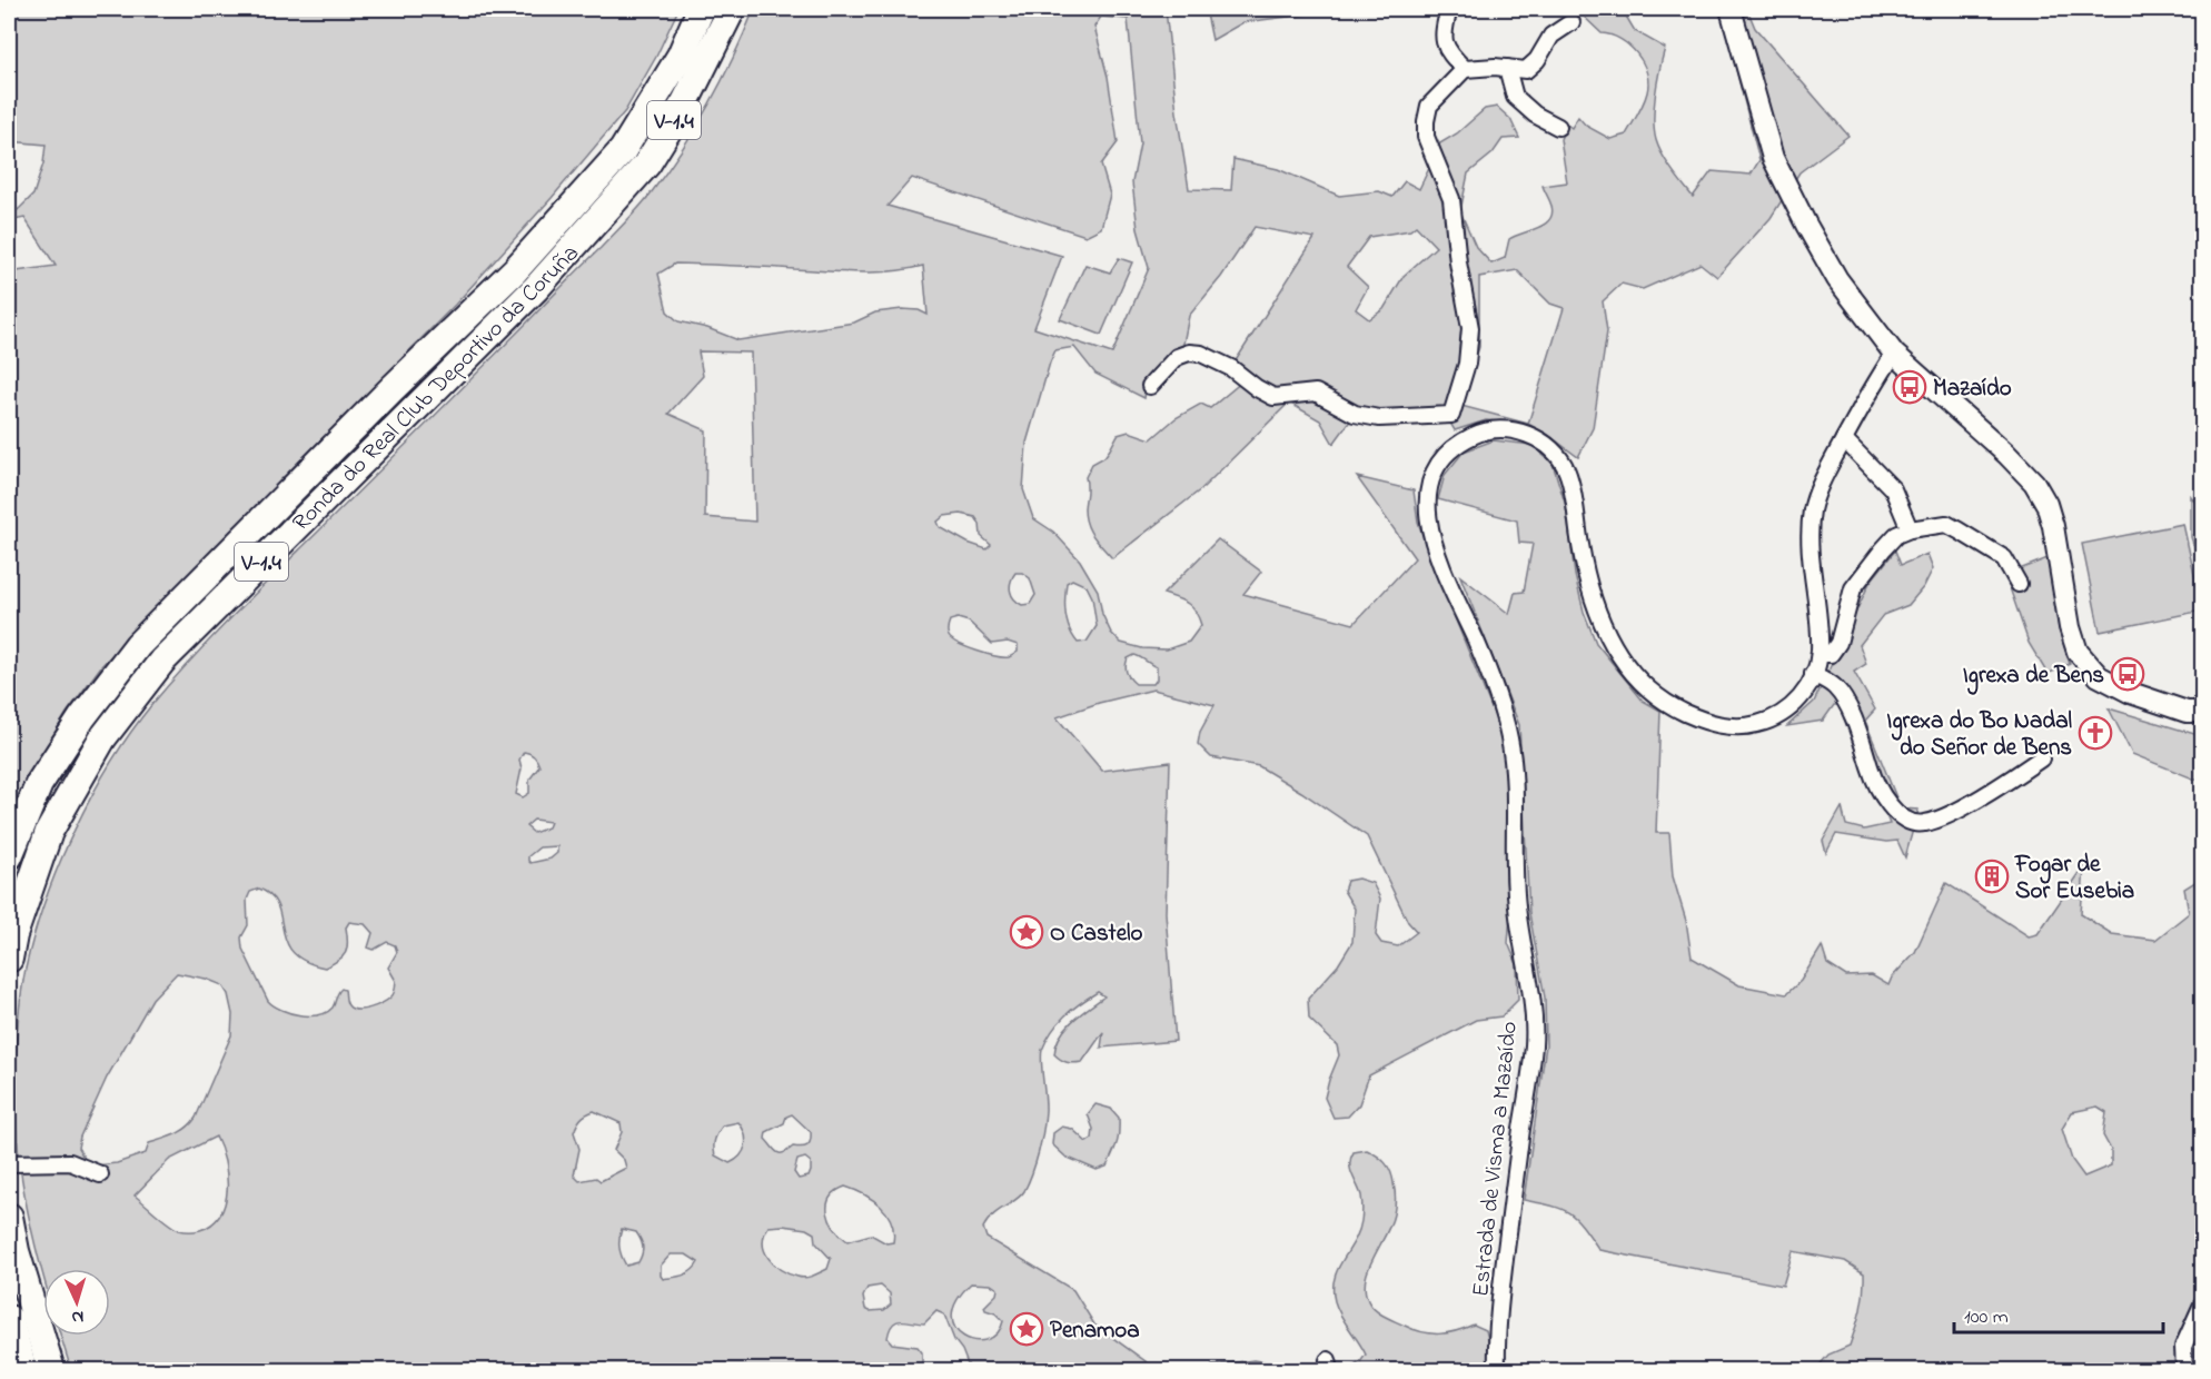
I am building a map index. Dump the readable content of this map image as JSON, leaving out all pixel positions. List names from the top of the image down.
{
  "streets": {
    "highway": ["V-1.4", "Ronda do Real Club Deportivo da Coruña"],
    "street": ["Estrada de Visma a Mazaído"]
  },
  "places": {
    "bus stop": ["Mazaído", "Igrexa de Bens"],
    "church": ["Igrexa do Bo Nadal do Señor de Bens"],
    "building": ["Fogar de Sor Eusebia"],
    "place": ["O Castelo", "Penamoa"]
  },
  "scale_bar": "100 m",
  "north": "bottom"
}
